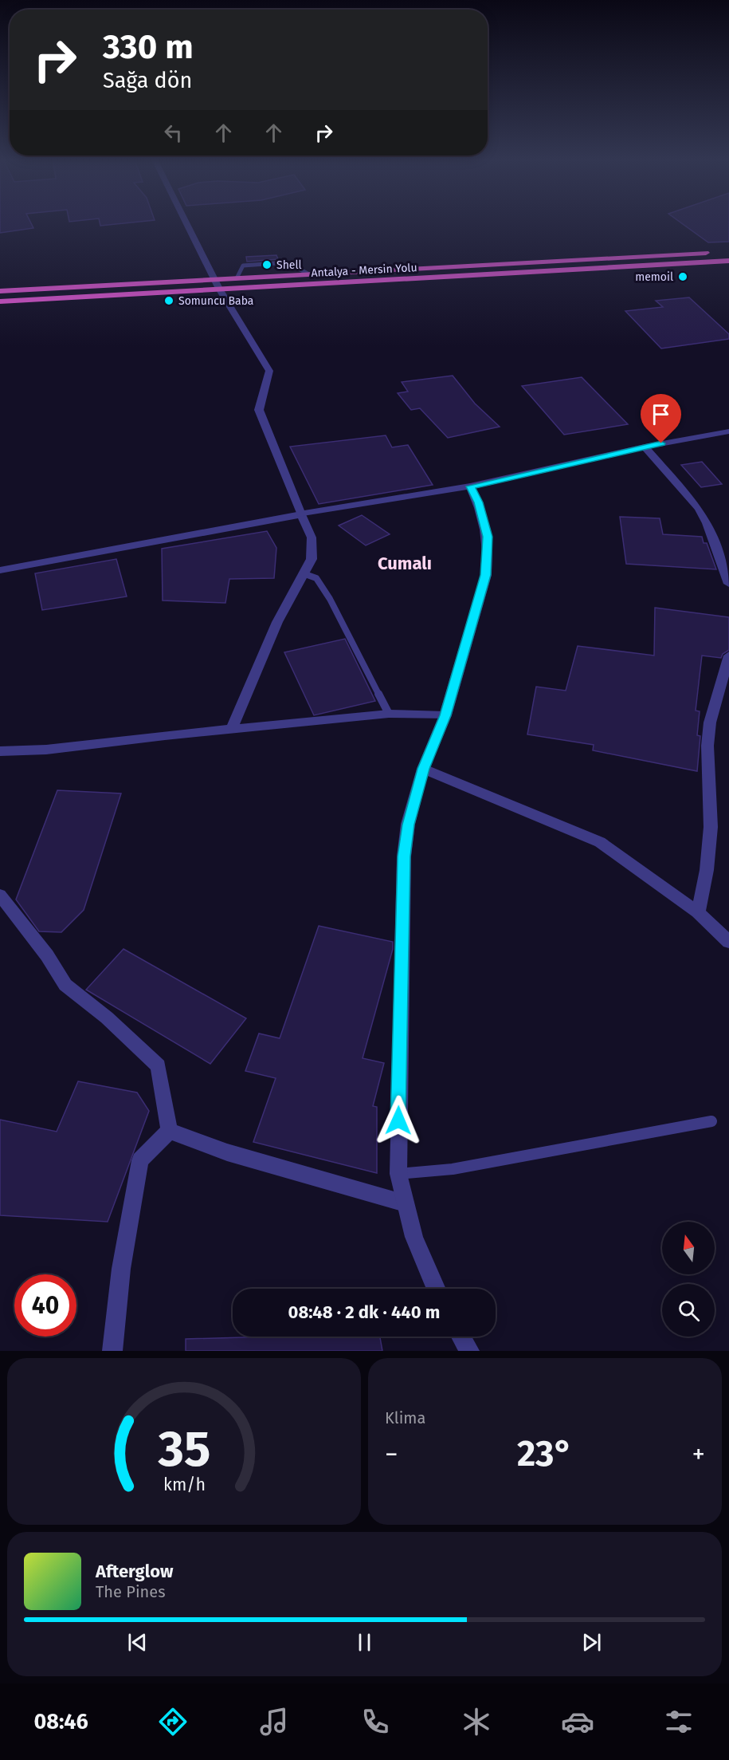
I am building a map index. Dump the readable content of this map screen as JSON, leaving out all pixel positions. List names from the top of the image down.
{
  "streets": {
    "highway": ["Antalya - Mersin Yolu"]
  },
  "districts": ["Cumalı"],
  "places": ["Shell", "memoil", "Somuncu Baba"],
  "north": "top",
  "page": {
    "turn": ["330 m", "Sağa dön"],
    "limit": "40",
    "trip": "08:48 · 2 dk · 440 m",
    "tile": "Klima",
    "heat": ["−", "23°", "+"],
    "song": ["Afterglow", "The Pines"],
    "tabs": "08:46",
    "gauge": ["35", "km/h"]
  }
}
